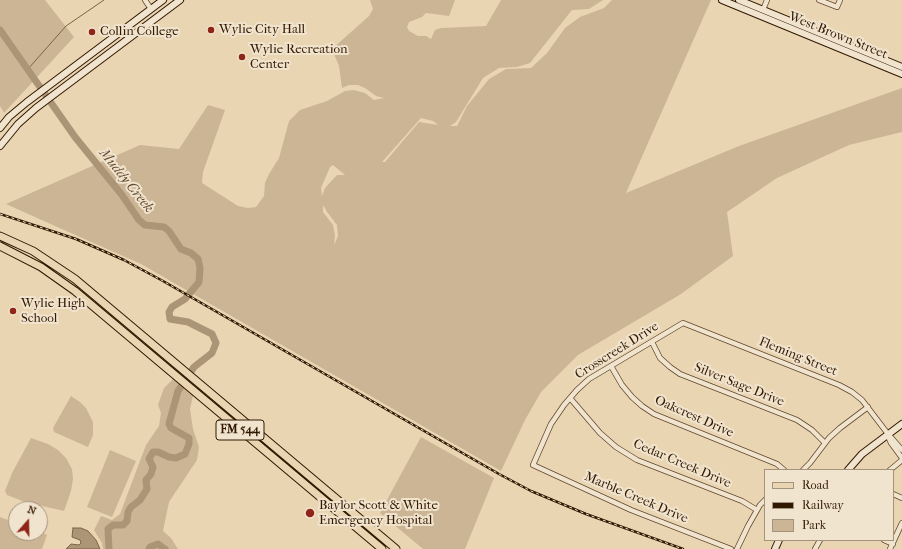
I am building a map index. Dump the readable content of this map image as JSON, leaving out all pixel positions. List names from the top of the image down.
{
  "streets": {
    "main road": ["West Brown Street", "FM 544"],
    "street": [
      "Crosscreek Drive",
      "Fleming Street",
      "Silver Sage Drive",
      "Oakcrest Drive",
      "Cedar Creek Drive",
      "Marble Creek Drive"
    ]
  },
  "crossings": [
    ["Crosscreek Drive", "Fleming Street"],
    ["Crosscreek Drive", "Silver Sage Drive"],
    ["Crosscreek Drive", "Oakcrest Drive"],
    ["Crosscreek Drive", "Cedar Creek Drive"],
    ["Crosscreek Drive", "Marble Creek Drive"]
  ],
  "water": ["Muddy Creek"],
  "places": [
    "Wylie City Hall",
    "Collin College",
    "Wylie Recreation Center",
    "Wylie High School",
    "Baylor Scott & White Emergency Hospital"
  ],
  "legend": ["Road", "Railway", "Park"],
  "north": "top"
}
